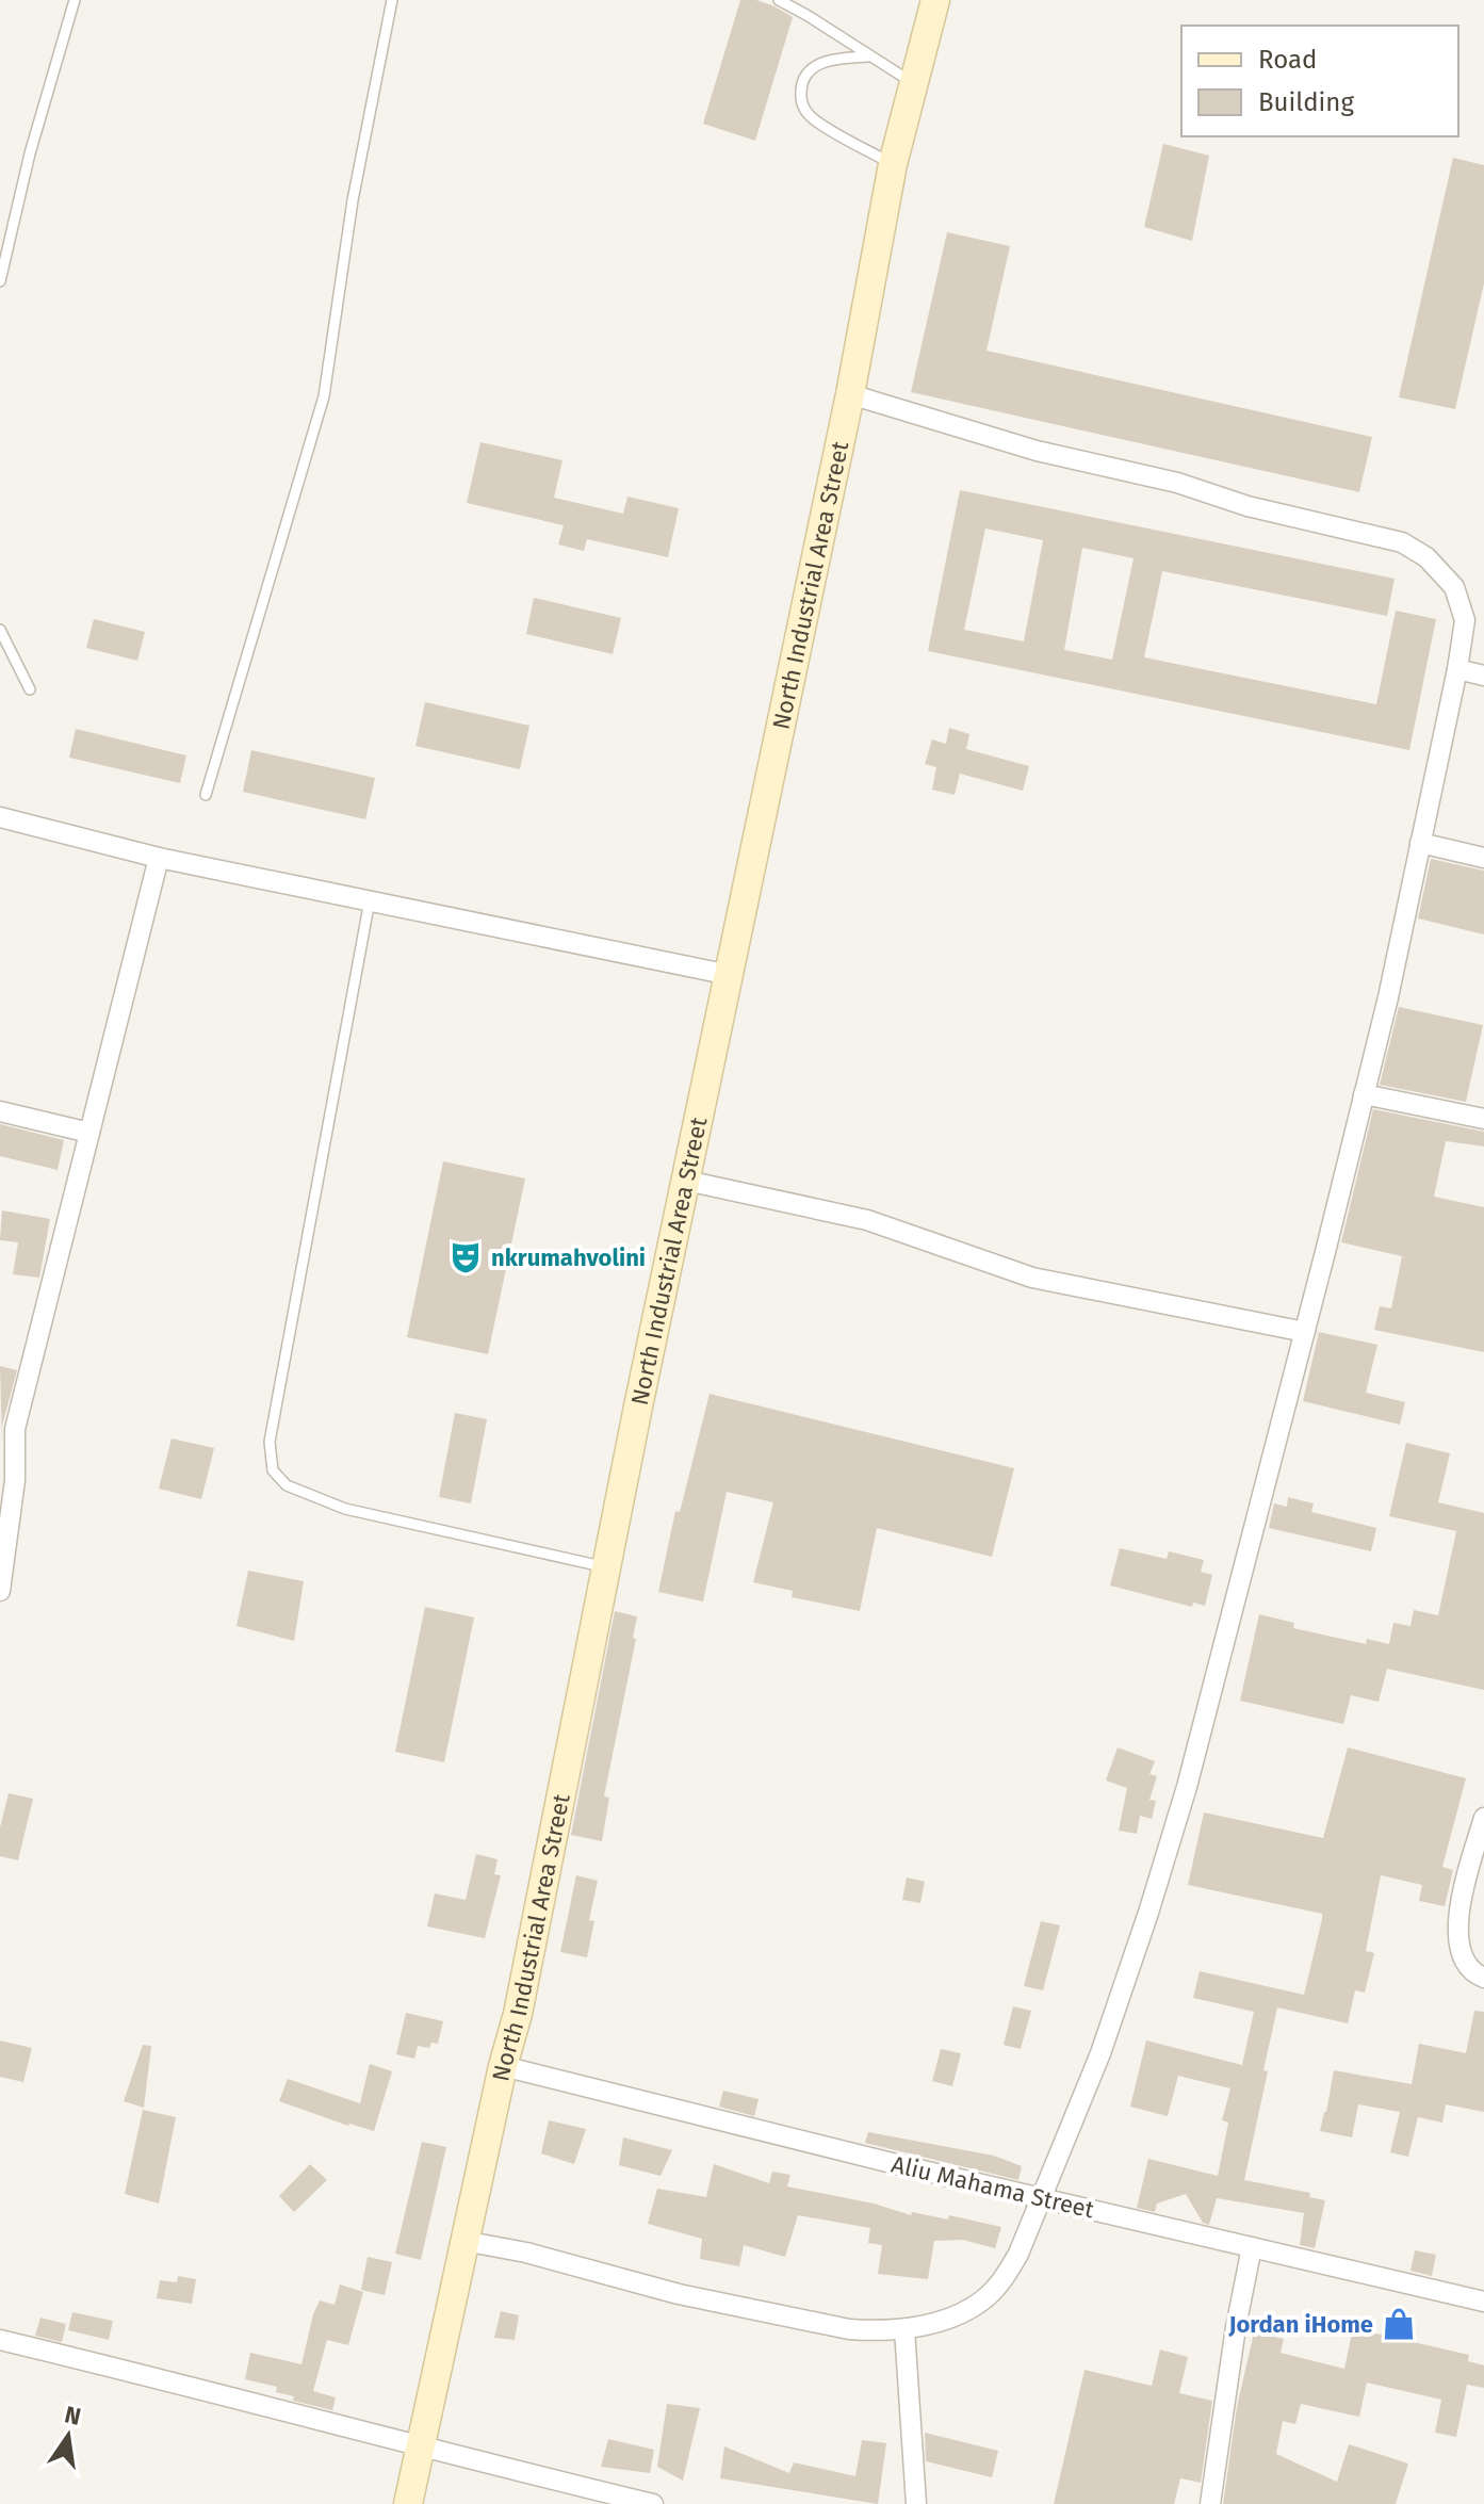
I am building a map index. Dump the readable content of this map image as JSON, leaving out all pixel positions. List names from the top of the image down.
{
  "streets": {
    "main road": ["North Industrial Area Street"],
    "street": ["Aliu Mahama Street"]
  },
  "crossings": [
    ["North Industrial Area Street", "Aliu Mahama Street"]
  ],
  "places": {
    "theatre": ["nkrumahvolini"],
    "shop": ["Jordan iHome"]
  },
  "legend": ["Road", "Building"],
  "north": "top"
}
